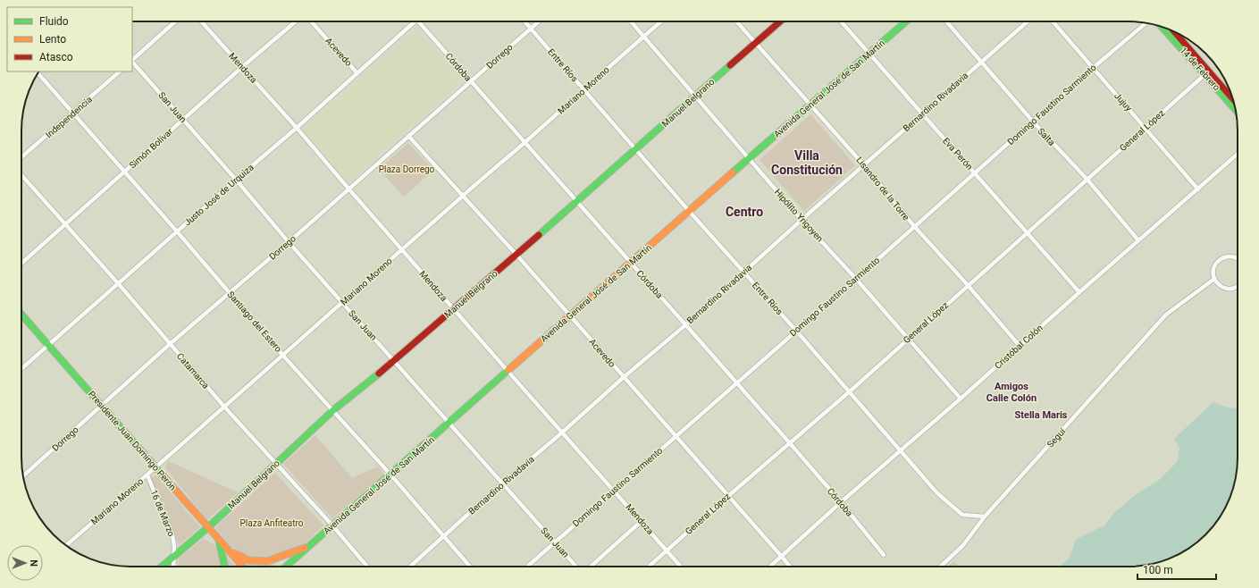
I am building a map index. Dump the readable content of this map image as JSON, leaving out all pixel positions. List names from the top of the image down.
{
  "streets": {
    "main road": [
      "14 de Febrero",
      "Avenida General José de San Martín",
      "Manuel Belgrano",
      "Presidente Juan Domingo Perón"
    ],
    "street": [
      "Acevedo",
      "Dorrego",
      "Entre Ríos",
      "Córdoba",
      "Mendoza",
      "Mariano Moreno",
      "Bernardino Rivadavia",
      "Jujuy",
      "Domingo Faustino Sarmiento",
      "San Juan",
      "Independencia",
      "General López",
      "Salta",
      "Simón Bolívar",
      "Eva Perón",
      "Lisandro de la Torre",
      "Justo José de Urquiza",
      "Hipólito Yrigoyen",
      "Santiago del Estero",
      "Cristóbal Colón",
      "Catamarca",
      "Seguí",
      "16 de Marzo"
    ]
  },
  "crossings": [
    ["Acevedo", "Dorrego"],
    ["Acevedo", "Avenida General José de San Martín"],
    ["Acevedo", "Mariano Moreno"],
    ["Acevedo", "Bernardino Rivadavia"],
    ["Acevedo", "Manuel Belgrano"],
    ["Acevedo", "Domingo Faustino Sarmiento"],
    ["Acevedo", "General López"],
    ["Acevedo", "Justo José de Urquiza"],
    ["Acevedo", "Cristóbal Colón"],
    ["Dorrego", "Entre Ríos"],
    ["Dorrego", "Córdoba"],
    ["Dorrego", "Mendoza"],
    ["Dorrego", "San Juan"],
    ["Dorrego", "Santiago del Estero"],
    ["Dorrego", "Catamarca"],
    ["Dorrego", "Presidente Juan Domingo Perón"],
    ["Entre Ríos", "Avenida General José de San Martín"],
    ["Entre Ríos", "Mariano Moreno"],
    ["Entre Ríos", "Bernardino Rivadavia"],
    ["Entre Ríos", "Manuel Belgrano"],
    ["Entre Ríos", "Domingo Faustino Sarmiento"],
    ["Entre Ríos", "General López"],
    ["Entre Ríos", "Cristóbal Colón"],
    ["Entre Ríos", "Seguí"],
    ["Córdoba", "Avenida General José de San Martín"],
    ["Córdoba", "Mariano Moreno"],
    ["Córdoba", "Bernardino Rivadavia"],
    ["Córdoba", "Manuel Belgrano"],
    ["Córdoba", "Domingo Faustino Sarmiento"],
    ["Córdoba", "General López"],
    ["Córdoba", "Cristóbal Colón"],
    ["Mendoza", "Avenida General José de San Martín"],
    ["Mendoza", "Mariano Moreno"],
    ["Mendoza", "Bernardino Rivadavia"],
    ["Mendoza", "Manuel Belgrano"],
    ["Mendoza", "Domingo Faustino Sarmiento"],
    ["Mendoza", "General López"],
    ["Mendoza", "Simón Bolívar"],
    ["Mendoza", "Justo José de Urquiza"],
    ["14 de Febrero", "General López"],
    ["Avenida General José de San Martín", "San Juan"],
    ["Avenida General José de San Martín", "Eva Perón"],
    ["Avenida General José de San Martín", "Lisandro de la Torre"],
    ["Avenida General José de San Martín", "Hipólito Yrigoyen"],
    ["Avenida General José de San Martín", "Santiago del Estero"],
    ["Avenida General José de San Martín", "Catamarca"],
    ["Mariano Moreno", "San Juan"],
    ["Mariano Moreno", "Hipólito Yrigoyen"],
    ["Mariano Moreno", "Santiago del Estero"],
    ["Mariano Moreno", "Catamarca"],
    ["Mariano Moreno", "Presidente Juan Domingo Perón"],
    ["Mariano Moreno", "16 de Marzo"],
    ["Bernardino Rivadavia", "San Juan"],
    ["Bernardino Rivadavia", "Salta"],
    ["Bernardino Rivadavia", "Eva Perón"],
    ["Bernardino Rivadavia", "Lisandro de la Torre"],
    ["Bernardino Rivadavia", "Hipólito Yrigoyen"],
    ["Bernardino Rivadavia", "Santiago del Estero"],
    ["Jujuy", "Domingo Faustino Sarmiento"],
    ["Jujuy", "General López"],
    ["Jujuy", "Cristóbal Colón"],
    ["Manuel Belgrano", "San Juan"],
    ["Manuel Belgrano", "Lisandro de la Torre"],
    ["Manuel Belgrano", "Hipólito Yrigoyen"],
    ["Manuel Belgrano", "Santiago del Estero"],
    ["Manuel Belgrano", "Catamarca"],
    ["Manuel Belgrano", "Presidente Juan Domingo Perón"],
    ["Manuel Belgrano", "16 de Marzo"],
    ["Domingo Faustino Sarmiento", "San Juan"],
    ["Domingo Faustino Sarmiento", "Salta"],
    ["Domingo Faustino Sarmiento", "Eva Perón"],
    ["Domingo Faustino Sarmiento", "Lisandro de la Torre"],
    ["Domingo Faustino Sarmiento", "Hipólito Yrigoyen"],
    ["San Juan", "Simón Bolívar"],
    ["San Juan", "Justo José de Urquiza"],
    ["Independencia", "Santiago del Estero"],
    ["General López", "Salta"],
    ["General López", "Eva Perón"],
    ["General López", "Lisandro de la Torre"],
    ["General López", "Hipólito Yrigoyen"],
    ["Salta", "Cristóbal Colón"],
    ["Simón Bolívar", "Santiago del Estero"],
    ["Simón Bolívar", "Catamarca"],
    ["Eva Perón", "Cristóbal Colón"],
    ["Lisandro de la Torre", "Cristóbal Colón"],
    ["Justo José de Urquiza", "Santiago del Estero"],
    ["Justo José de Urquiza", "Catamarca"],
    ["Justo José de Urquiza", "Presidente Juan Domingo Perón"],
    ["Hipólito Yrigoyen", "Cristóbal Colón"]
  ],
  "districts": [
    "Villa Constitución",
    "Centro",
    "Amigos Calle Colón",
    "Stella Maris"
  ],
  "parks": ["Plaza Dorrego", "Plaza Anfiteatro"],
  "legend": ["Fluido", "Lento", "Atasco"],
  "scale_bar": "100 m",
  "north": "right"
}
